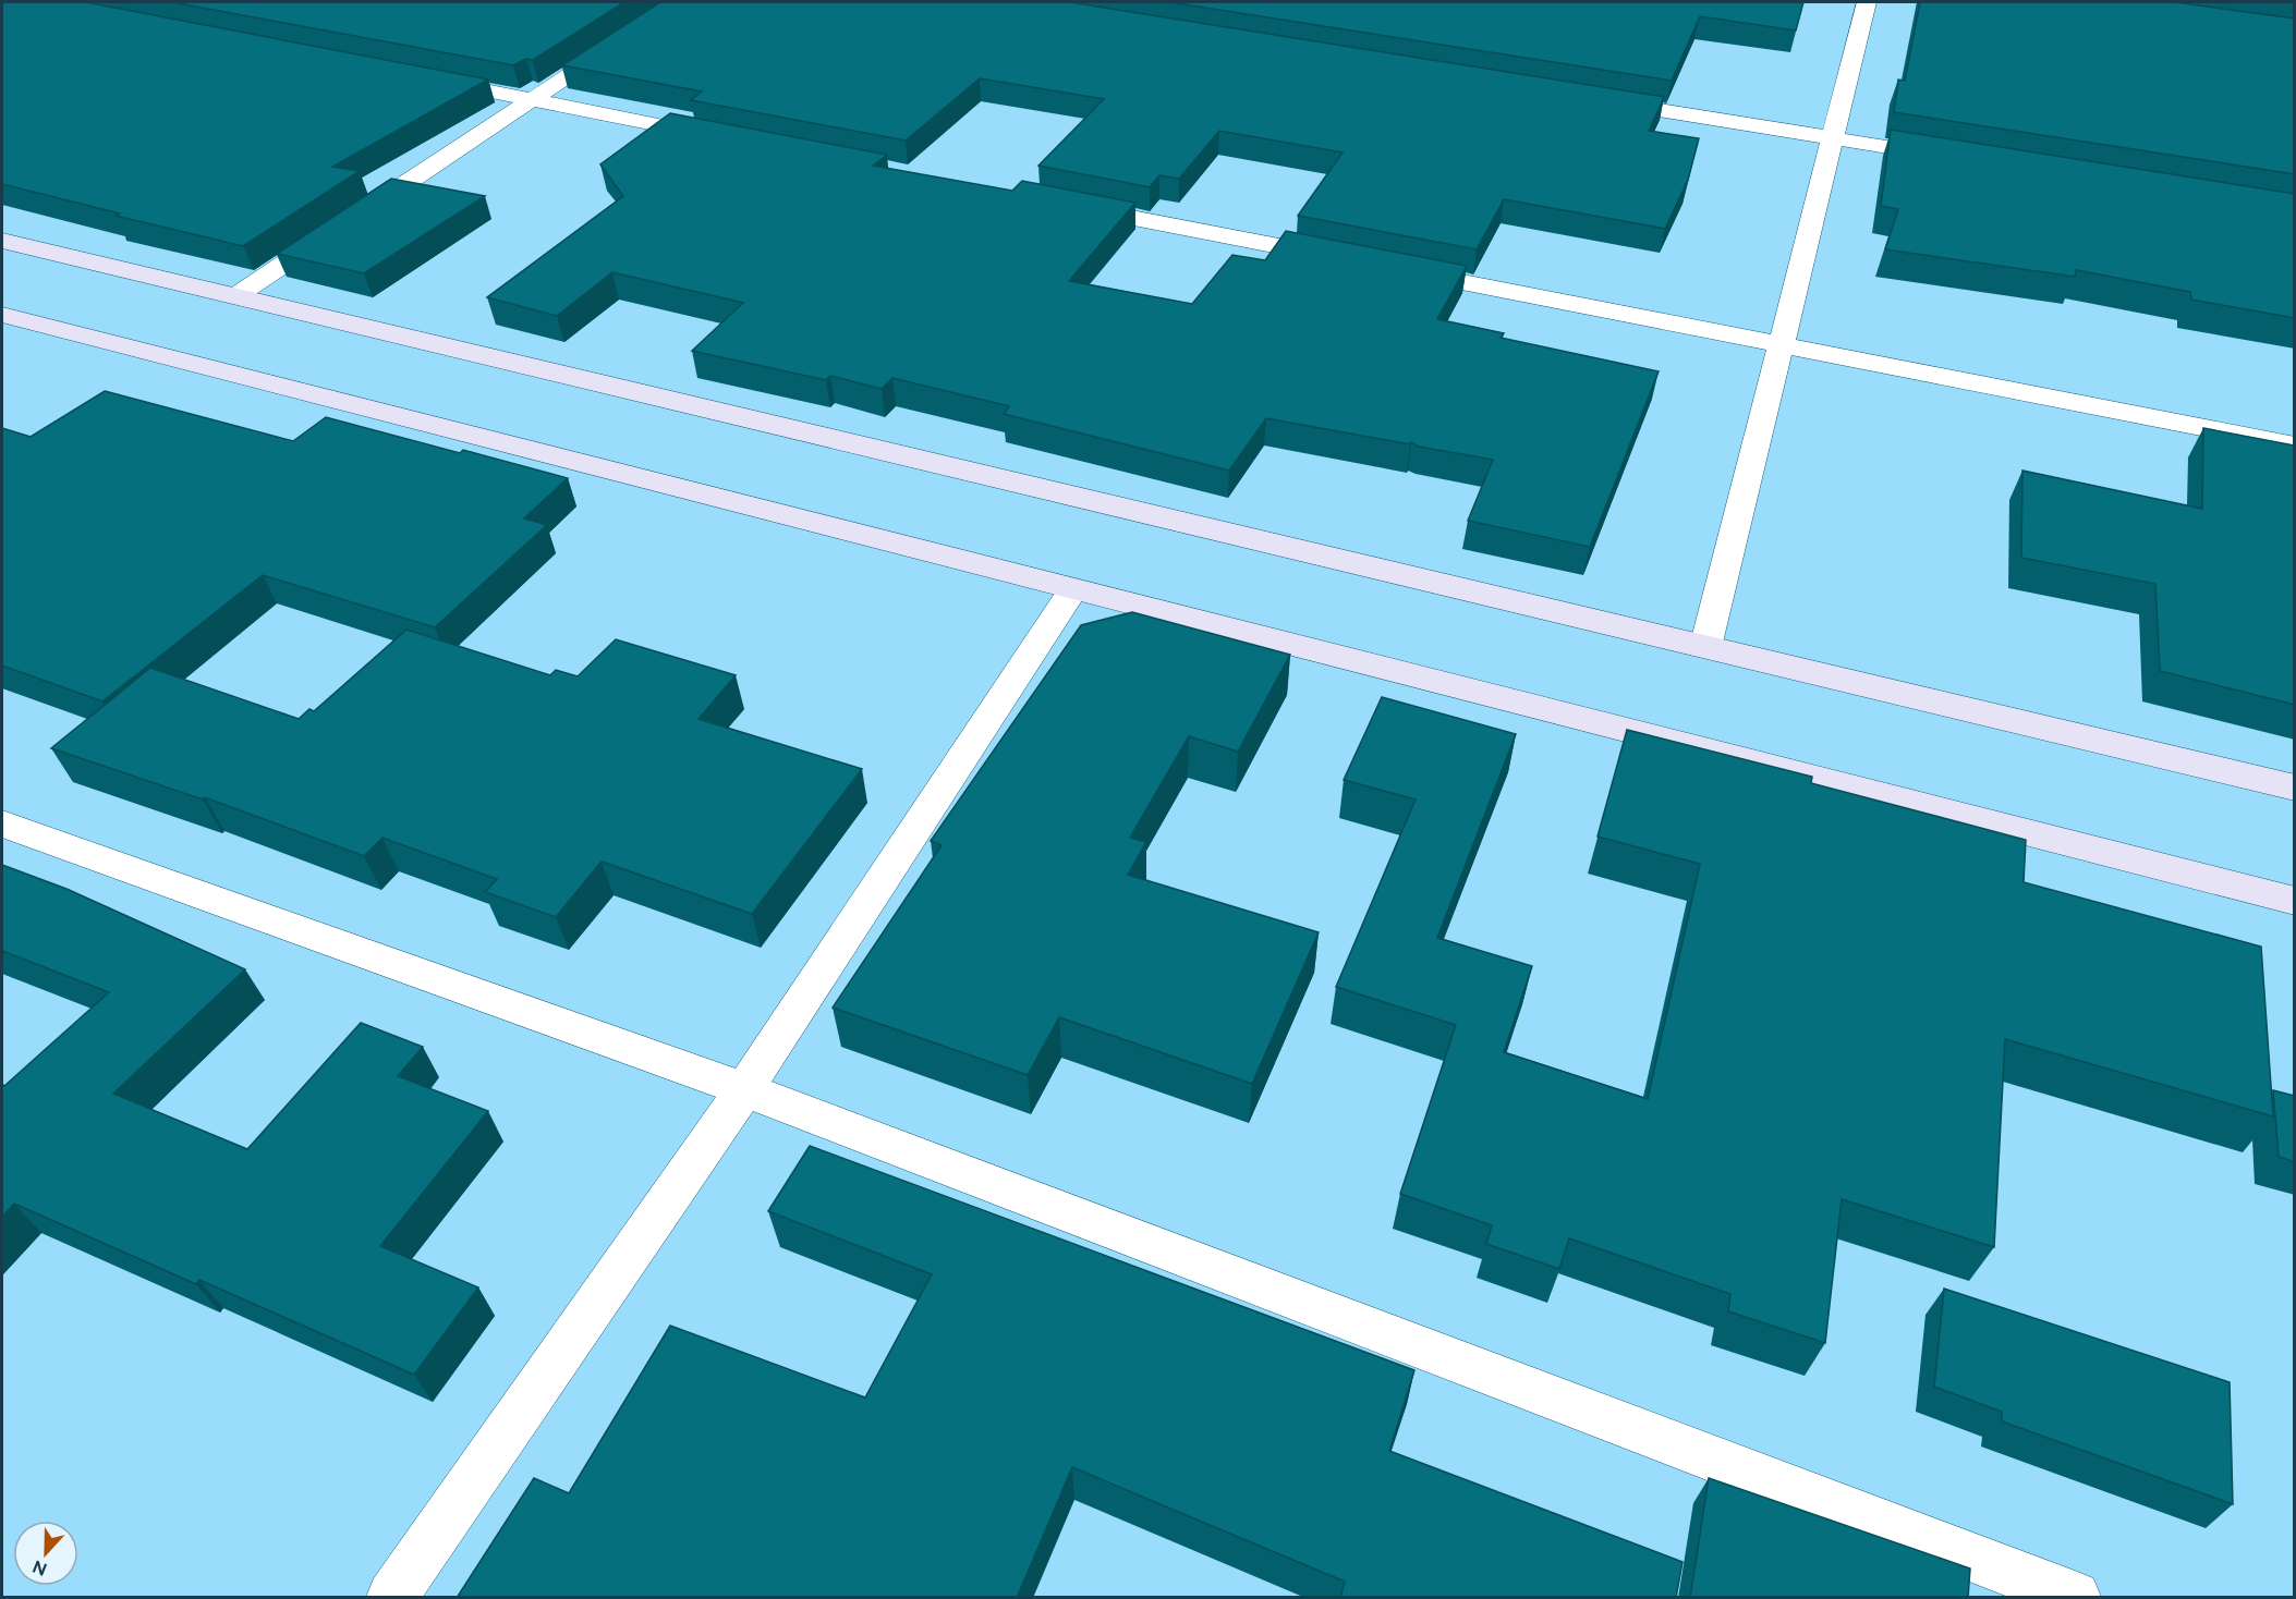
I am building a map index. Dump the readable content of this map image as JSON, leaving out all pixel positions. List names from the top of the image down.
{
  "north": "bottom"
}
